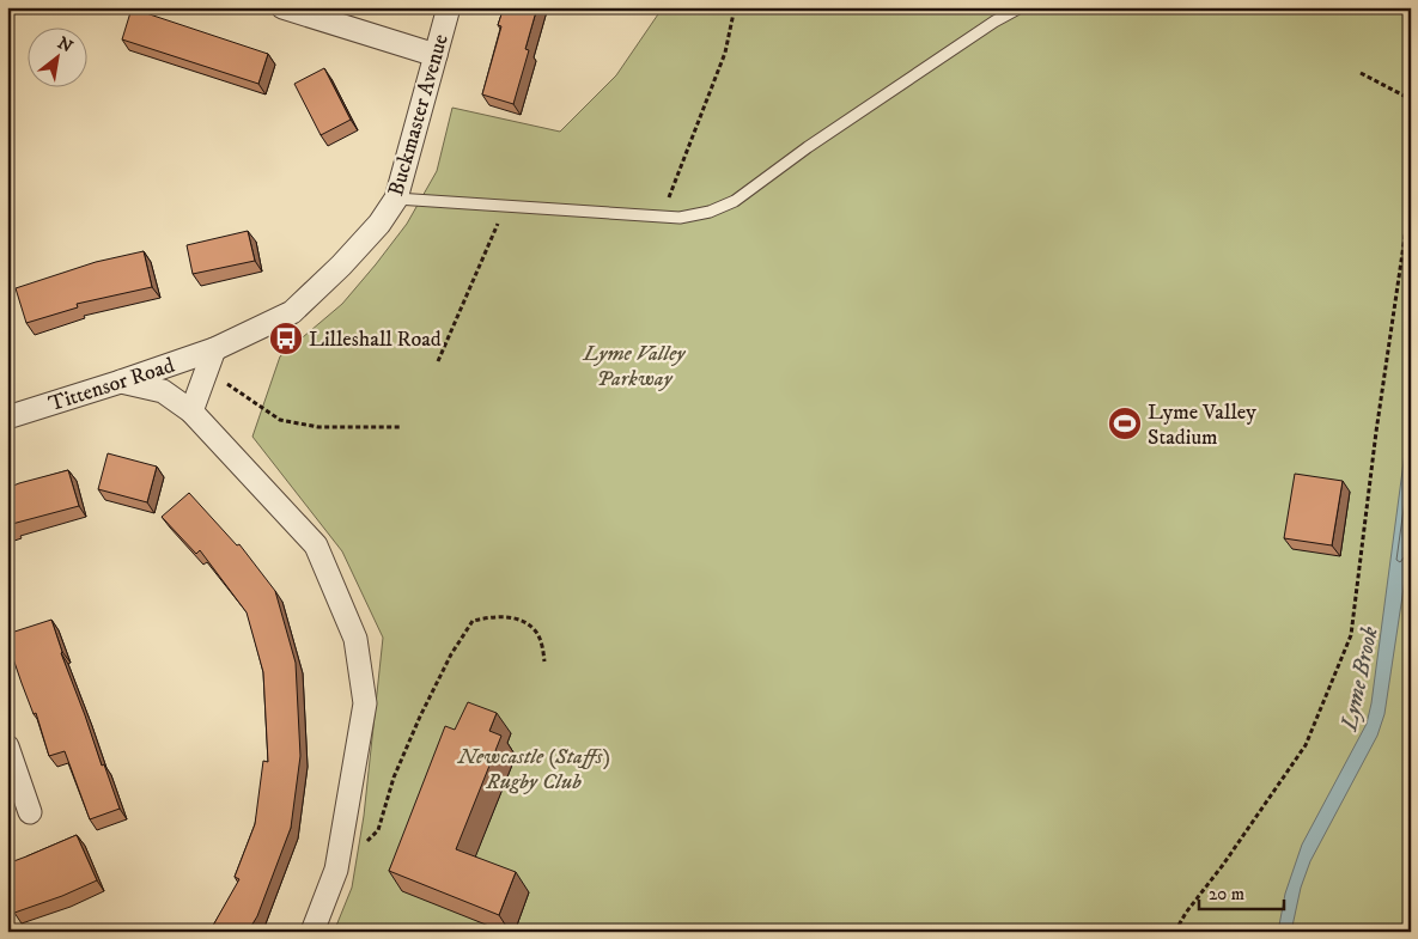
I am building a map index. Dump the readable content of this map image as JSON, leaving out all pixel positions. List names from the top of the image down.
{
  "streets": {
    "street": ["Buckmaster Avenue", "Tittensor Road"]
  },
  "crossings": [
    ["Buckmaster Avenue", "Tittensor Road"]
  ],
  "water": ["Lyme Brook"],
  "parks": ["Lyme Valley Parkway", "Newcastle (Staffs) Rugby Club"],
  "places": {
    "bus stop": ["Lilleshall Road"],
    "sports": ["Lyme Valley Stadium"]
  },
  "scale_bar": "20 m",
  "north": "top right"
}
